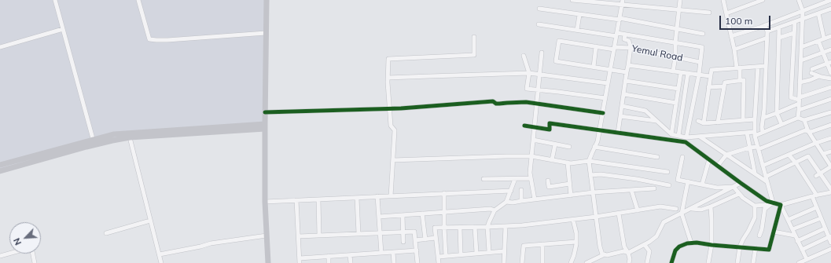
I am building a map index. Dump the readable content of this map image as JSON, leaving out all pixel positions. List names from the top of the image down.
{
  "streets": {
    "street": ["Yemul Road"]
  },
  "scale_bar": "100 m",
  "north": "bottom left"
}
